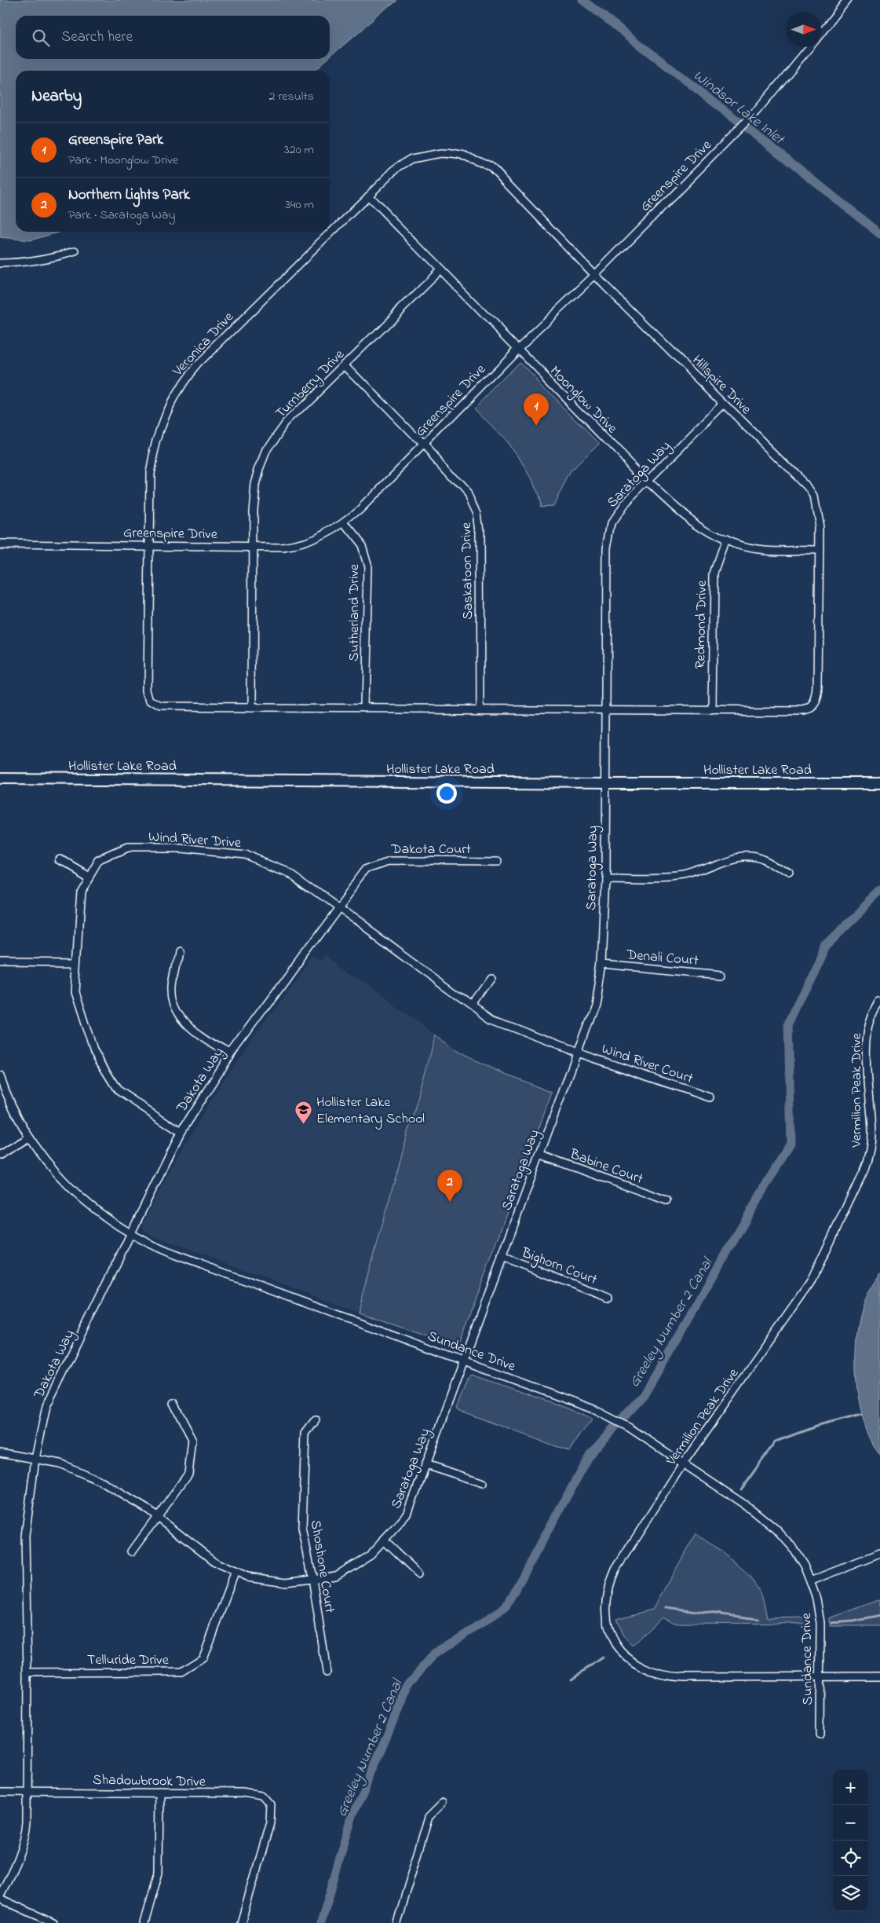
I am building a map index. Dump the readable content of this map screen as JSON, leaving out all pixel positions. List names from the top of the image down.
{
  "streets": {
    "street": [
      "Greenspire Drive",
      "Veronica Drive",
      "Turnberry Drive",
      "Hillspire Drive",
      "Moonglow Drive",
      "Saratoga Way",
      "Saskatoon Drive",
      "Sutherland Drive",
      "Redmond Drive",
      "Hollister Lake Road",
      "Wind River Drive",
      "Dakota Court",
      "Denali Court",
      "Wind River Court",
      "Dakota Way",
      "Vermilion Peak Drive",
      "Babine Court",
      "Bighorn Court",
      "Sundance Drive",
      "Shoshone Court",
      "Telluride Drive",
      "Shadowbrook Drive"
    ]
  },
  "crossings": [
    ["Greenspire Drive", "Veronica Drive"],
    ["Greenspire Drive", "Turnberry Drive"],
    ["Greenspire Drive", "Hillspire Drive"],
    ["Greenspire Drive", "Moonglow Drive"],
    ["Greenspire Drive", "Saskatoon Drive"],
    ["Greenspire Drive", "Sutherland Drive"],
    ["Veronica Drive", "Turnberry Drive"],
    ["Veronica Drive", "Hillspire Drive"],
    ["Veronica Drive", "Moonglow Drive"],
    ["Turnberry Drive", "Moonglow Drive"],
    ["Turnberry Drive", "Saskatoon Drive"],
    ["Hillspire Drive", "Moonglow Drive"],
    ["Hillspire Drive", "Saratoga Way"],
    ["Hillspire Drive", "Redmond Drive"],
    ["Moonglow Drive", "Saratoga Way"],
    ["Moonglow Drive", "Redmond Drive"],
    ["Saratoga Way", "Hollister Lake Road"],
    ["Saratoga Way", "Wind River Drive"],
    ["Saratoga Way", "Denali Court"],
    ["Saratoga Way", "Wind River Court"],
    ["Saratoga Way", "Dakota Way"],
    ["Saratoga Way", "Babine Court"],
    ["Saratoga Way", "Bighorn Court"],
    ["Saratoga Way", "Sundance Drive"],
    ["Saratoga Way", "Shoshone Court"],
    ["Saratoga Way", "Telluride Drive"],
    ["Wind River Drive", "Dakota Court"],
    ["Wind River Drive", "Wind River Court"],
    ["Wind River Drive", "Dakota Way"],
    ["Dakota Court", "Dakota Way"],
    ["Dakota Way", "Sundance Drive"],
    ["Dakota Way", "Telluride Drive"],
    ["Dakota Way", "Shadowbrook Drive"],
    ["Vermilion Peak Drive", "Sundance Drive"]
  ],
  "water": ["Windsor Lake Inlet", "Greeley Number 2 Canal"],
  "places": {
    "school or university": ["Hollister Lake Elementary School"]
  },
  "north": "right",
  "page": {
    "search": "Search here",
    "heading": ["Nearby", "2 results"],
    "list": [
      {
        "mark": "1",
        "name": "Greenspire Park",
        "note": "Park · Moonglow Drive",
        "value": "320 m"
      },
      {
        "mark": "2",
        "name": "Northern Lights Park",
        "note": "Park · Saratoga Way",
        "value": "340 m"
      }
    ],
    "pins": ["1", "2"],
    "map_buttons": ["+", "−"]
  }
}
